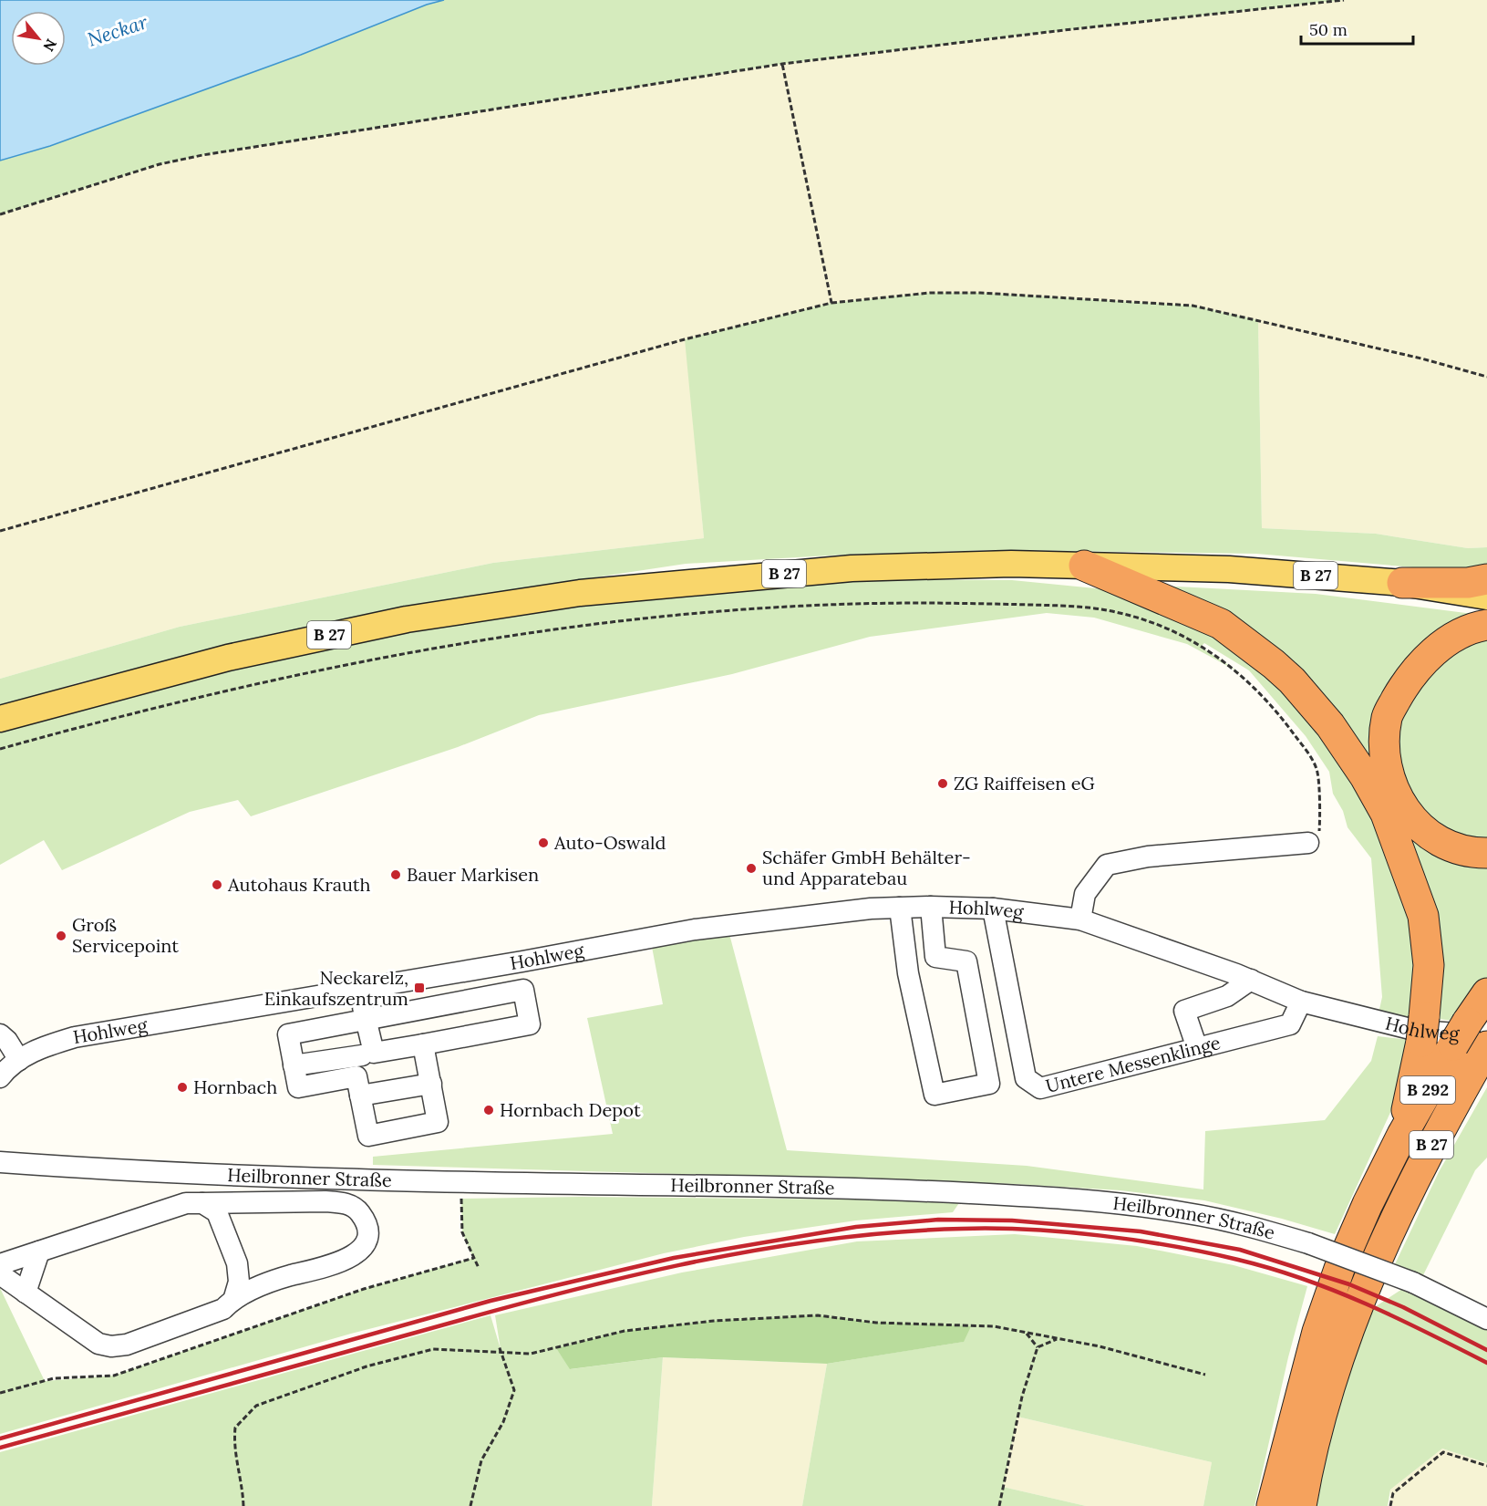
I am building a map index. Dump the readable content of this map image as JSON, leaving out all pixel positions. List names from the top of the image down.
{
  "streets": {
    "highway": ["B 27", "B 292"],
    "street": ["Hohlweg", "Untere Messenklinge", "Heilbronner Straße"]
  },
  "crossings": [
    ["B 27", "Hohlweg"],
    ["B 27", "B 292"],
    ["Hohlweg", "Untere Messenklinge"],
    ["Hohlweg", "B 292"]
  ],
  "water": ["Neckar"],
  "places": {
    "other": [
      "ZG Raiffeisen eG",
      "Auto-Oswald",
      "Schäfer GmbH Behälter- und Apparatebau",
      "Bauer Markisen",
      "Autohaus Krauth",
      "Groß Servicepoint",
      "Hornbach",
      "Hornbach Depot"
    ],
    "transit": ["Neckarelz, Einkaufszentrum"]
  },
  "scale_bar": "50 m",
  "north": "bottom right"
}
